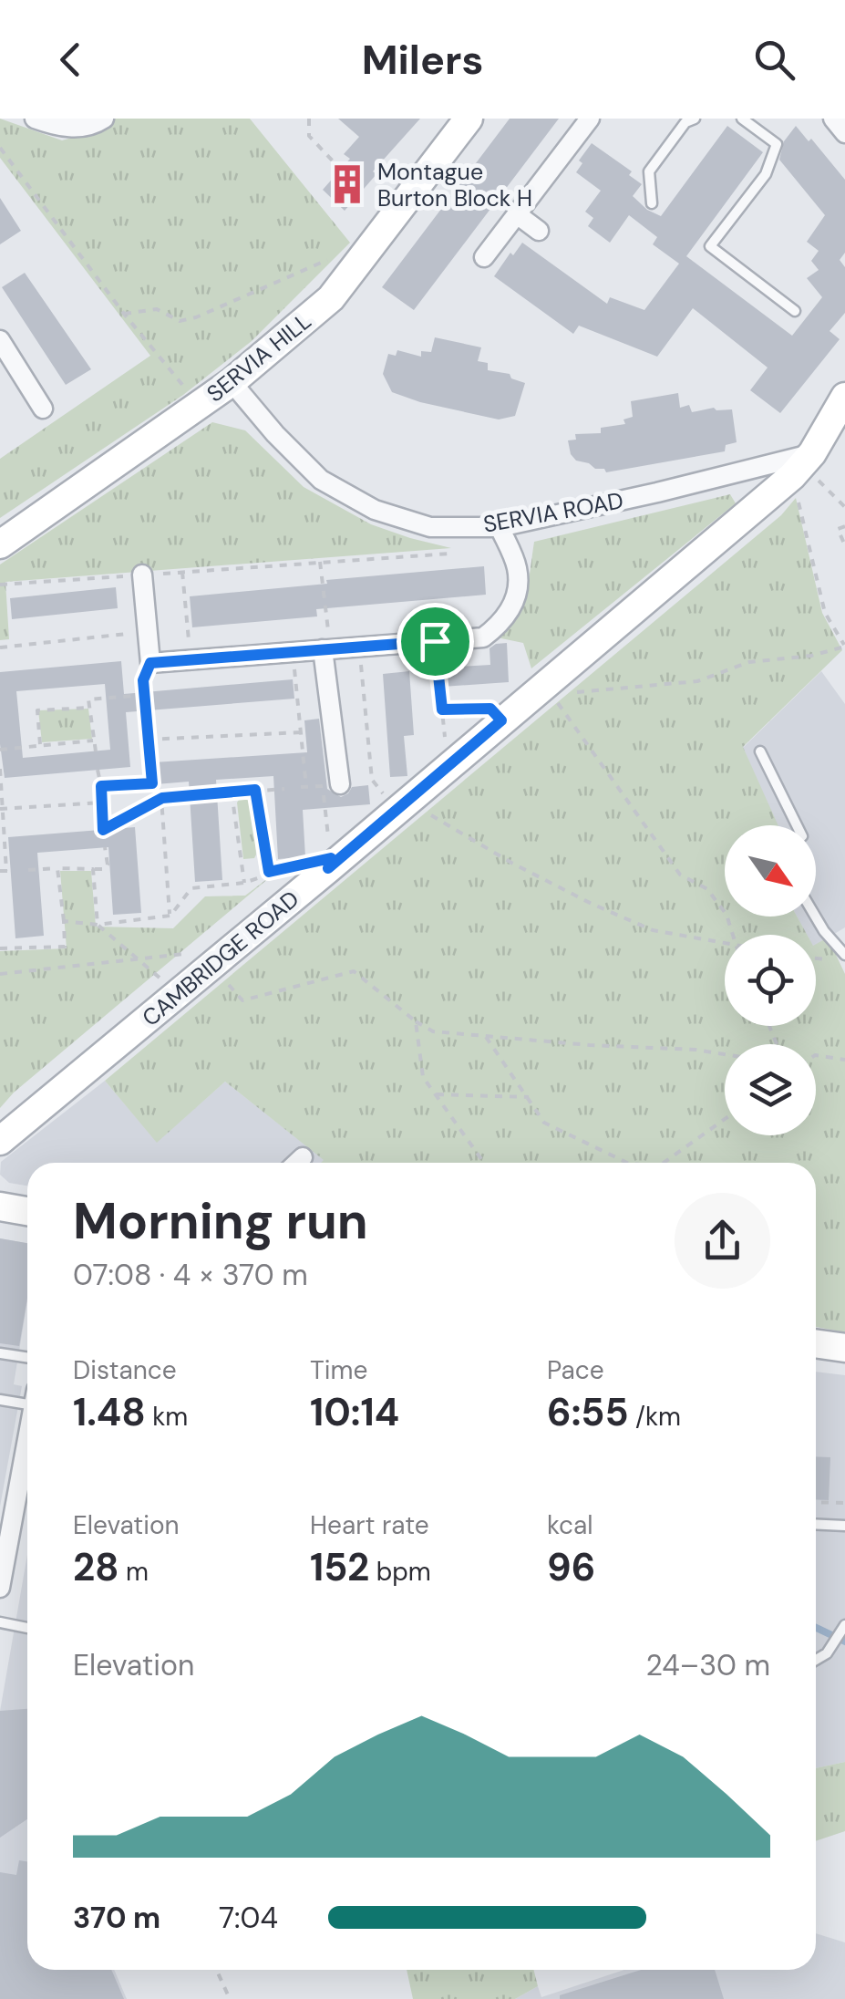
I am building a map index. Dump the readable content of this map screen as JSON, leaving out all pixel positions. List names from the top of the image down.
{
  "streets": {
    "street": ["SERVIA HILL", "SERVIA ROAD", "CAMBRIDGE ROAD"]
  },
  "crossings": [
    ["SERVIA HILL", "SERVIA ROAD"],
    ["SERVIA ROAD", "CAMBRIDGE ROAD"]
  ],
  "places": {
    "building": ["Montague Burton Block H"]
  },
  "north": "bottom right",
  "page": {
    "header": "Milers",
    "heading": ["Morning run", "07:08 · 4 × 370 m"],
    "stats": [
      ["Distance", "1.48 km"],
      ["Time", "10:14"],
      ["Pace", "6:55 /km"],
      ["Elevation", "28 m"],
      ["Heart rate", "152 bpm"],
      ["kcal", "96"]
    ],
    "chart": ["Elevation", "24–30 m"],
    "list": [
      {
        "name": "370 m",
        "note": "7:04"
      }
    ]
  }
}
